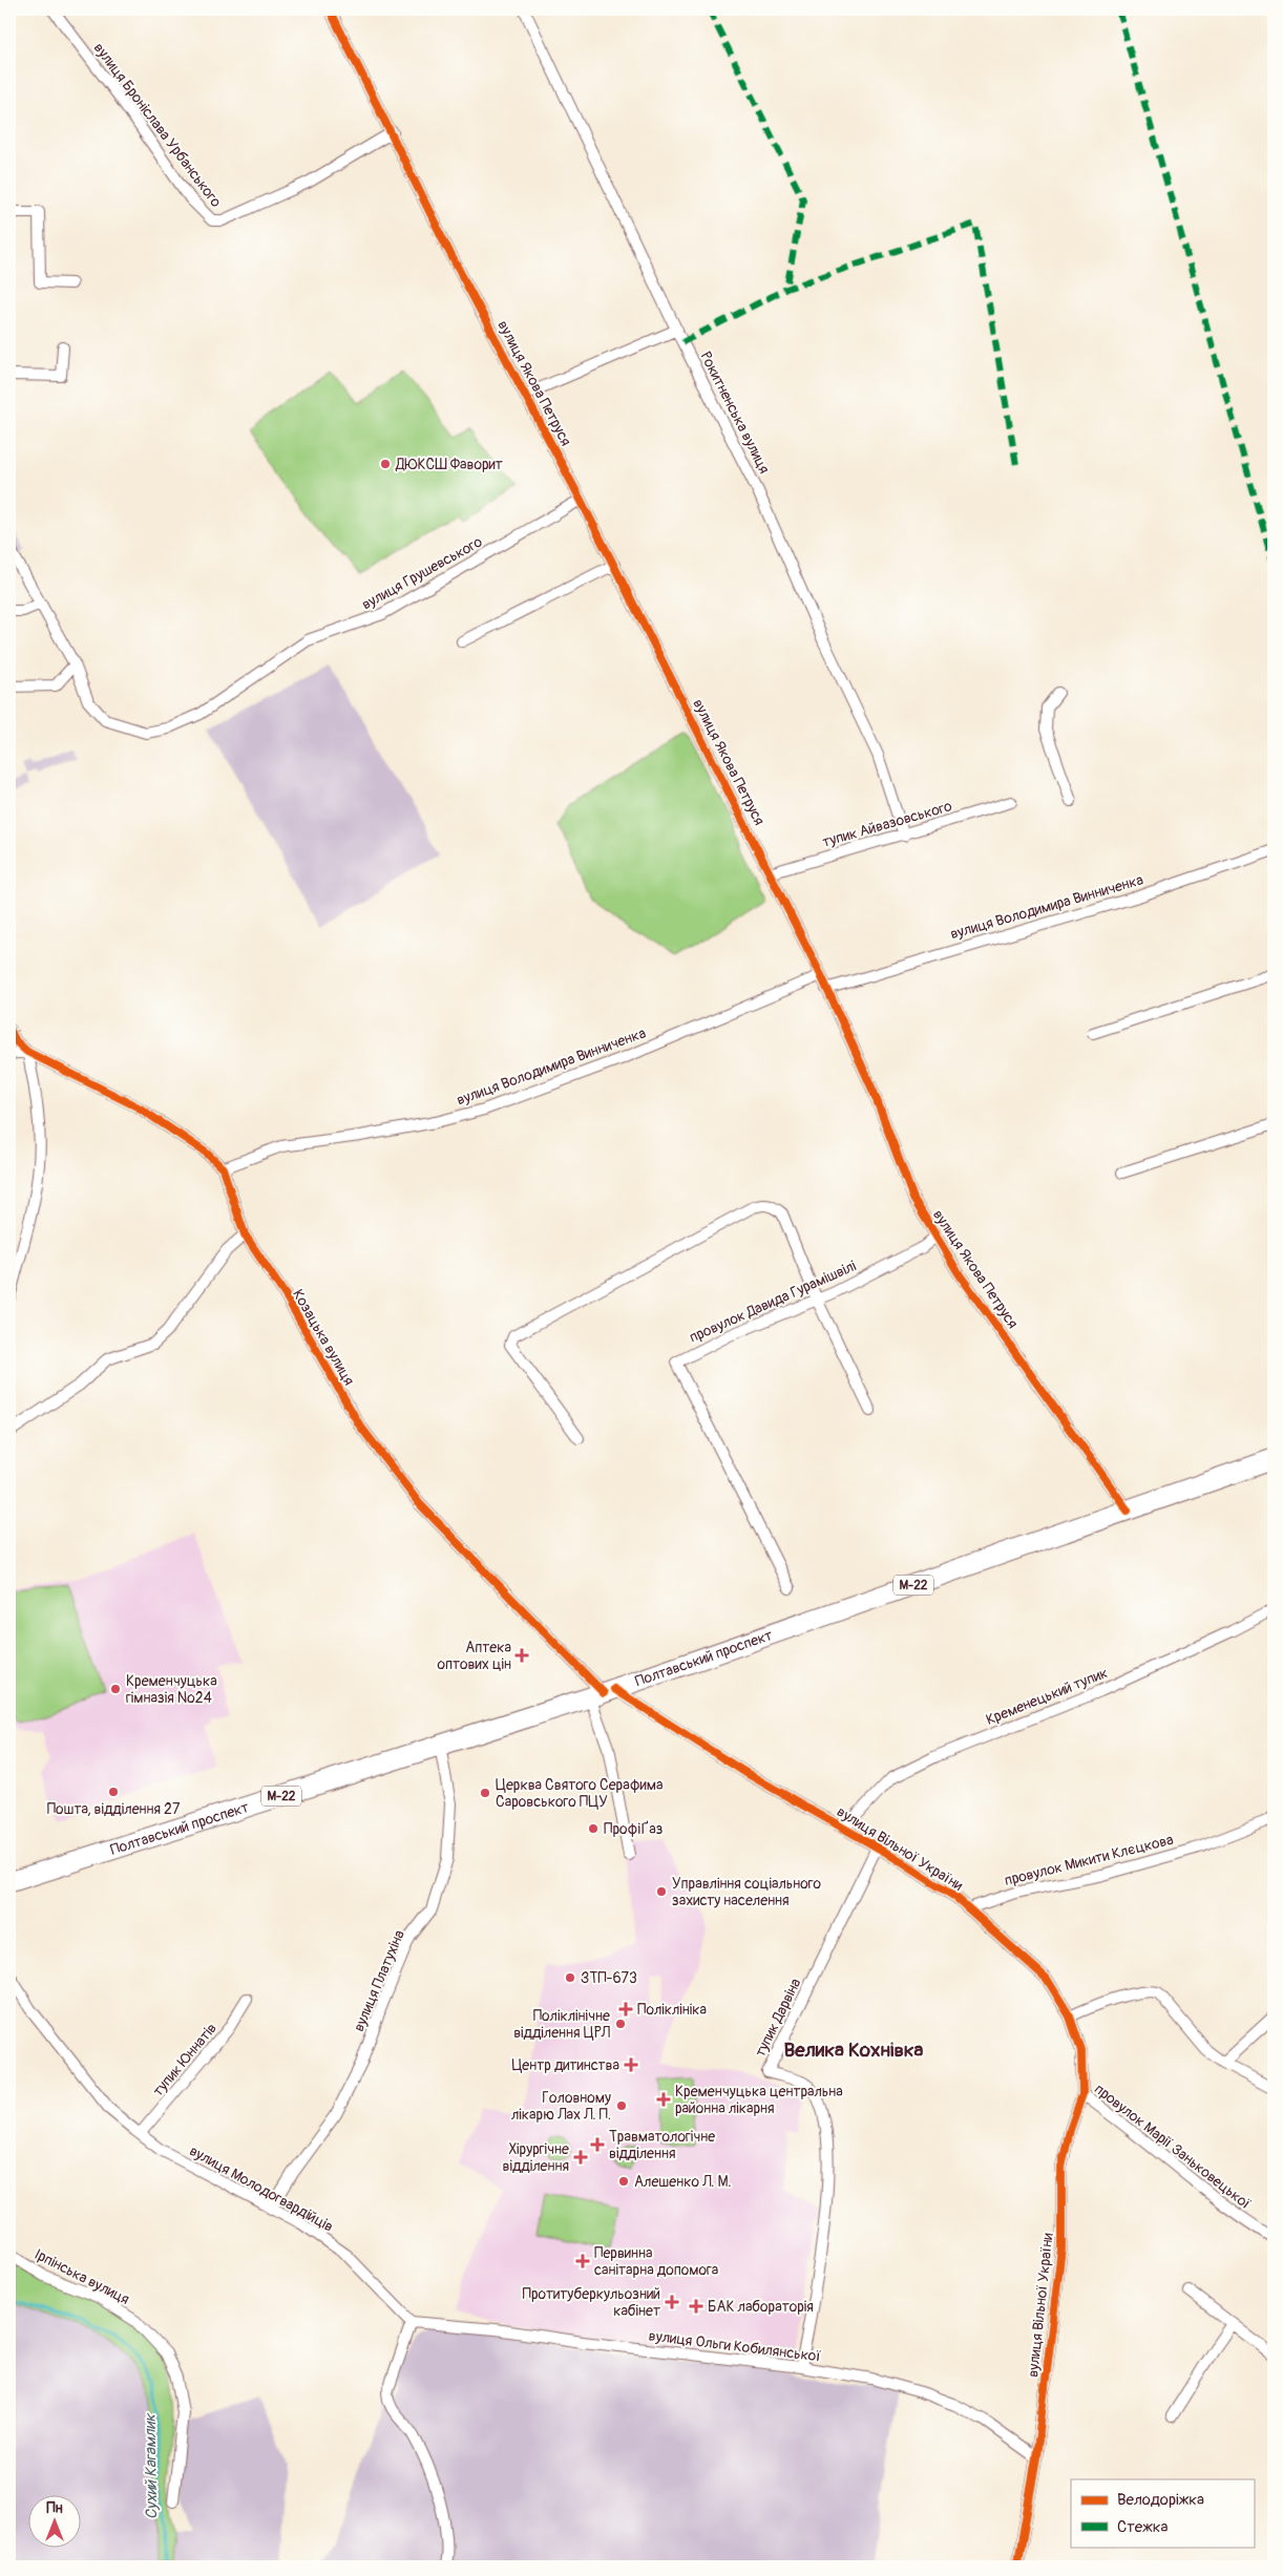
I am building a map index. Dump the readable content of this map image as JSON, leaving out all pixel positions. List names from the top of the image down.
{
  "streets": {
    "highway": ["М-22", "Полтавський проспект"],
    "street": [
      "вулиця Броніслава Урбанського",
      "вулиця Якова Петруся",
      "Рокитненська вулиця",
      "вулиця Грушевського",
      "тупик Айвазовського",
      "вулиця Володимира Винниченка",
      "провулок Давида Гурамішвілі",
      "Козацька вулиця",
      "Кременецький тупик",
      "вулиця Вільної України",
      "провулок Микити Клєцкова",
      "вулиця Платухіна",
      "тупик Дарвіна",
      "тупик Юннатів",
      "провулок Марії Заньковецької",
      "вулиця Молодогвардійців",
      "Ірпінська вулиця",
      "вулиця Ольги Кобилянської"
    ]
  },
  "crossings": [
    ["вулиця Броніслава Урбанського", "вулиця Якова Петруся"],
    ["вулиця Якова Петруся", "вулиця Грушевського"],
    ["вулиця Якова Петруся", "тупик Айвазовського"],
    ["вулиця Якова Петруся", "вулиця Володимира Винниченка"],
    ["вулиця Якова Петруся", "провулок Давида Гурамішвілі"],
    ["вулиця Якова Петруся", "Полтавський проспект"],
    ["Рокитненська вулиця", "тупик Айвазовського"],
    ["вулиця Володимира Винниченка", "Козацька вулиця"],
    ["Козацька вулиця", "Полтавський проспект"],
    ["Козацька вулиця", "вулиця Вільної України"],
    ["Полтавський проспект", "вулиця Вільної України"],
    ["Полтавський проспект", "вулиця Платухіна"],
    ["Кременецький тупик", "вулиця Вільної України"],
    ["вулиця Вільної України", "провулок Микити Клєцкова"],
    ["вулиця Вільної України", "тупик Дарвіна"],
    ["вулиця Вільної України", "провулок Марії Заньковецької"],
    ["вулиця Вільної України", "вулиця Ольги Кобилянської"],
    ["вулиця Платухіна", "вулиця Молодогвардійців"],
    ["тупик Дарвіна", "вулиця Ольги Кобилянської"],
    ["тупик Юннатів", "вулиця Молодогвардійців"],
    ["вулиця Молодогвардійців", "вулиця Ольги Кобилянської"]
  ],
  "districts": ["Велика Кохнівка"],
  "water": ["Сухий Кагамлик"],
  "places": {
    "other": [
      "ДЮКСШ Фаворит",
      "Кременчуцька гімназія №24",
      "Пошта, відділення 27",
      "Церква Святого Серафима Саровського ПЦУ",
      "ПрофіҐаз",
      "Управління соціального захисту населення",
      "ЗТП-673",
      "Поліклінічне відділення ЦРЛ",
      "Головному лікарю Лах Л. П.",
      "Алешенко Л. М."
    ],
    "health": [
      "Аптека оптових цін",
      "Поліклініка",
      "Центр дитинства",
      "Кременчуцька центральна районна лікарня",
      "Травматологічне відділення",
      "Хірургічне відділення",
      "Первинна санітарна допомога",
      "Протитуберкульозний кабінет",
      "БАК лабораторія"
    ]
  },
  "legend": ["Велодоріжка", "Стежка"],
  "north": "top"
}
